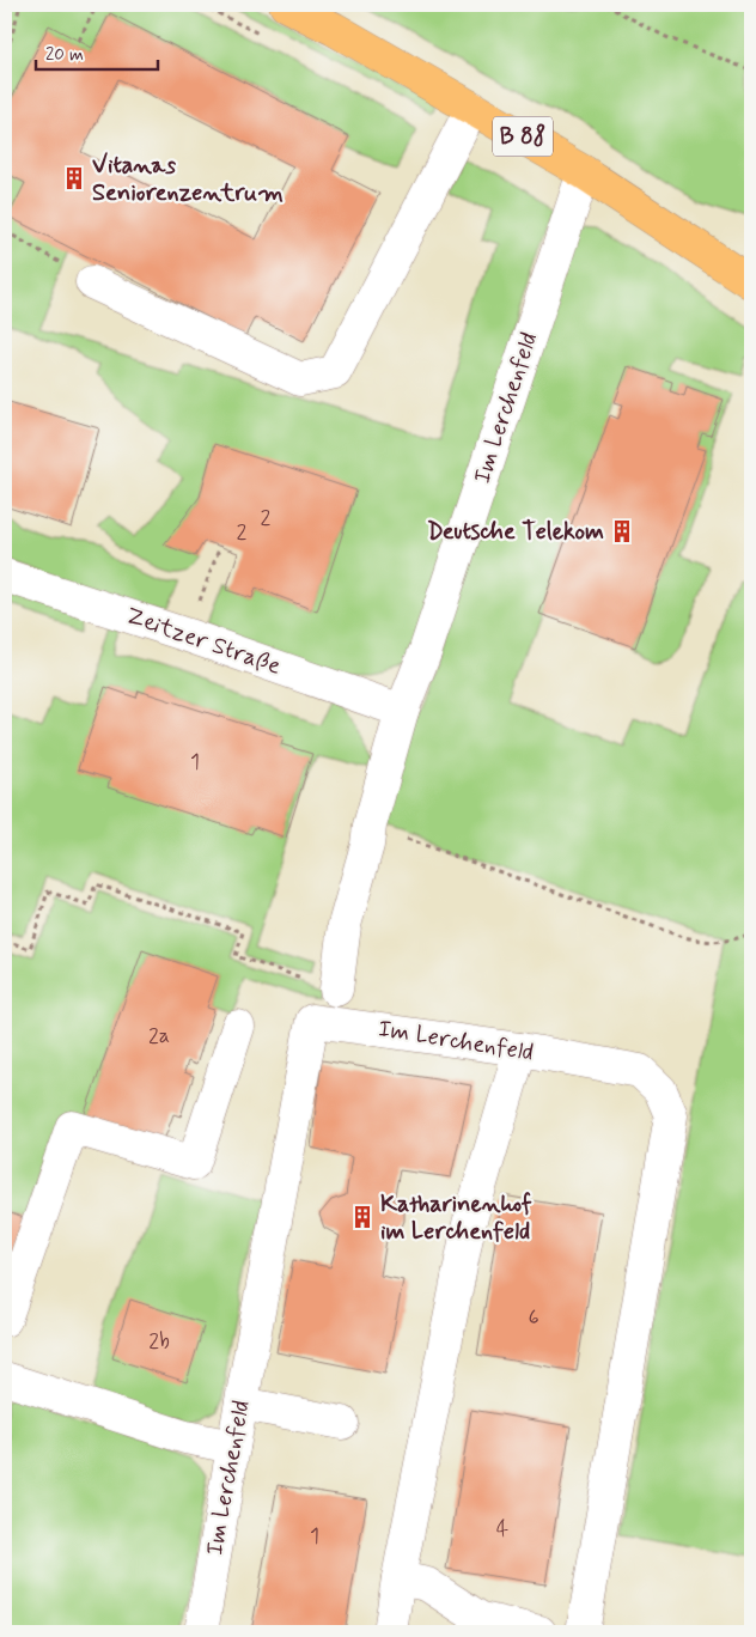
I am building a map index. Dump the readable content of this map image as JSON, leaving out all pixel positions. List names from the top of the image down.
{
  "streets": {
    "main road": ["B 88"],
    "street": ["Im Lerchenfeld", "Zeitzer Straße"]
  },
  "crossings": [
    ["B 88", "Im Lerchenfeld"],
    ["Im Lerchenfeld", "Zeitzer Straße"]
  ],
  "places": {
    "building": ["Vitanas Seniorenzentrum", "Deutsche Telekom", "Katharinenhof im Lerchenfeld"]
  },
  "house_numbers": [
    "2",
    "2",
    "1",
    "2a",
    "6",
    "2b",
    "4",
    "1"
  ],
  "scale_bar": "20 m"
}
